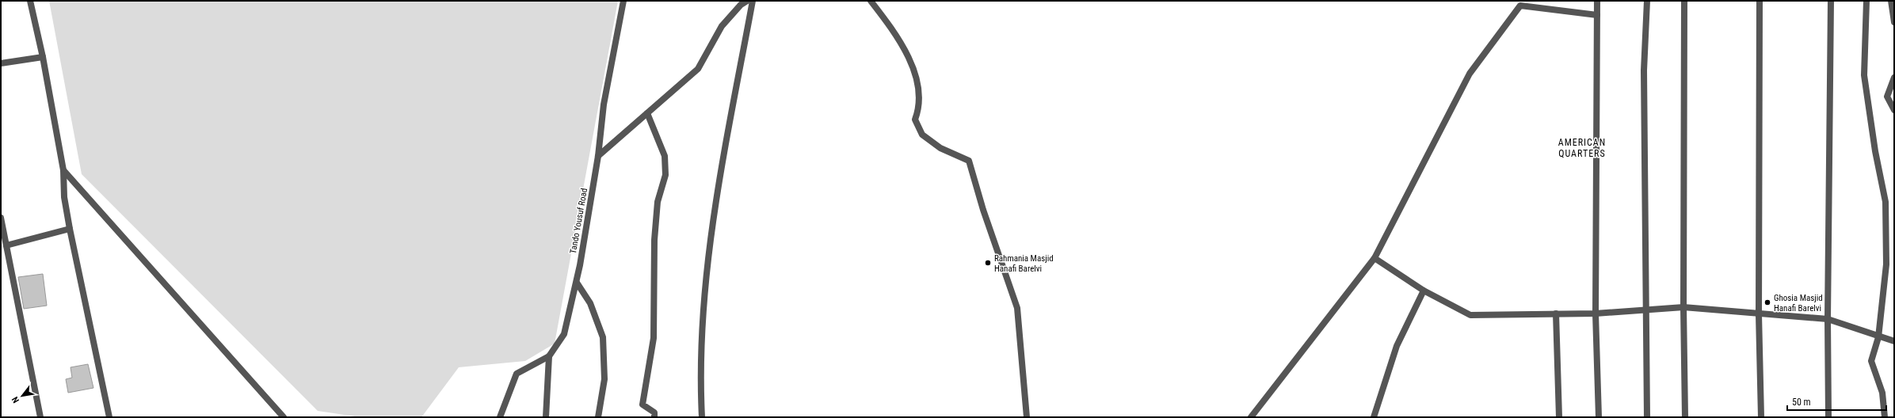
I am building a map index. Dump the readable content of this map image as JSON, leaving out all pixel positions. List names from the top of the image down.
{
  "streets": {
    "street": ["Tando Yousuf Road"]
  },
  "districts": ["AMERICAN QUARTERS"],
  "places": ["Rahmania Masjid Hanafi Barelvi", "Ghosia Masjid Hanafi Barelvi"],
  "scale_bar": "50 m",
  "north": "bottom left"
}
